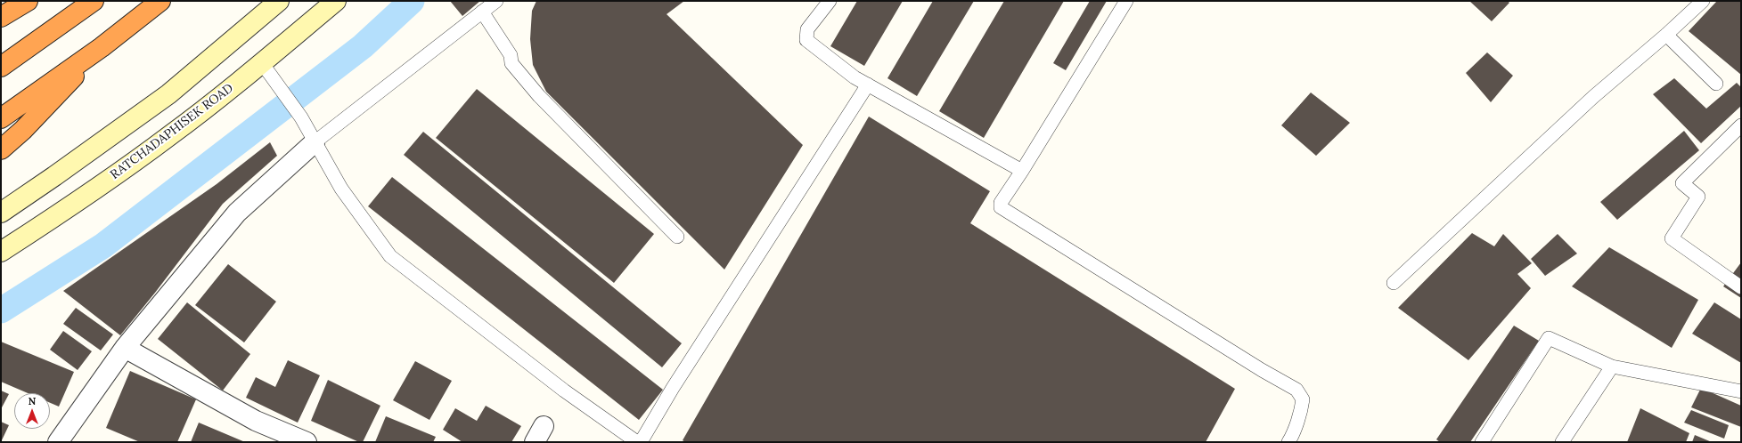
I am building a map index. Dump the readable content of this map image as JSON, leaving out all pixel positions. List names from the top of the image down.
{
  "streets": {
    "main road": ["RATCHADAPHISEK ROAD"]
  },
  "north": "top"
}
